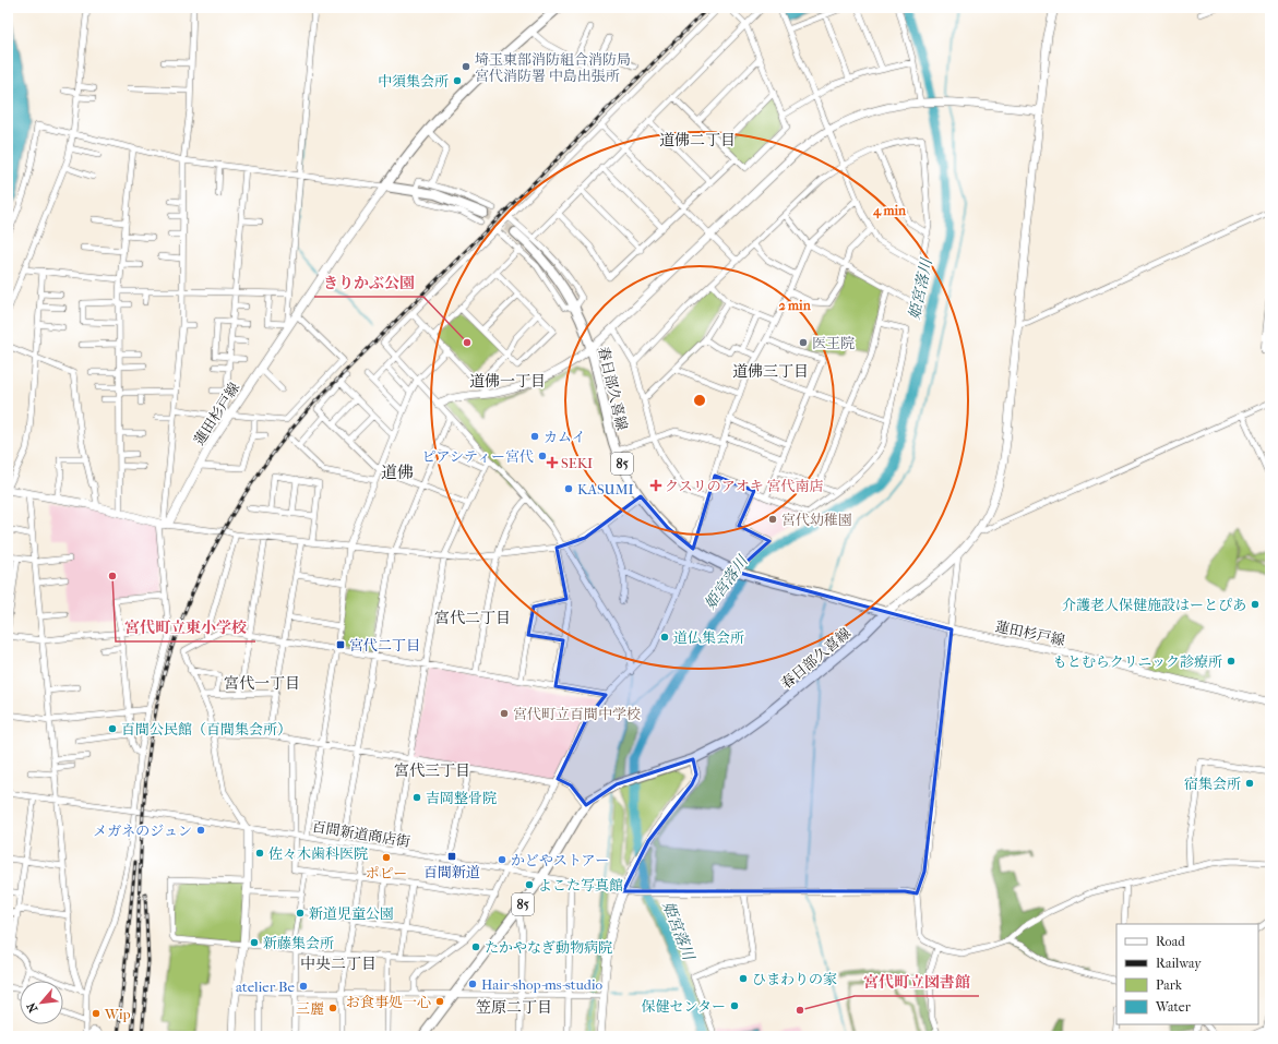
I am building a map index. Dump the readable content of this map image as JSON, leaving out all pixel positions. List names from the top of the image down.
{
  "streets": {
    "main road": ["春日部久喜線", "85"],
    "street": ["蓮田杉戸線", "百間新道商店街"]
  },
  "crossings": [
    ["春日部久喜線", "蓮田杉戸線"],
    ["春日部久喜線", "85"],
    ["蓮田杉戸線", "85"],
    ["85", "百間新道商店街"]
  ],
  "districts": [
    "道佛二丁目",
    "道佛三丁目",
    "道佛一丁目",
    "道佛",
    "宮代二丁目",
    "宮代一丁目",
    "宮代三丁目",
    "中央二丁目",
    "笠原二丁目"
  ],
  "water": ["姫宮落川"],
  "places": {
    "other": [
      "埼玉東部消防組合消防局 宮代消防署 中島出張所",
      "中須集会所",
      "きりかぶ公園",
      "医王院",
      "カムイ",
      "ピアシティー宮代",
      "KASUMI",
      "宮代幼稚園",
      "宮代町立東小学校",
      "介護老人保健施設はーとぴあ",
      "道仏集会所",
      "もとむらクリニック診療所",
      "宮代町立百間中学校",
      "百間公民館（百間集会所）",
      "宿集会所",
      "吉岡整骨院",
      "メガネのジュン",
      "佐々木歯科医院",
      "ポピー",
      "かどやストアー",
      "よこた写真館",
      "新道児童公園",
      "新藤集会所",
      "たかやなぎ動物病院",
      "ひまわりの家",
      "Hair-shop-ms-studio",
      "atelier Be",
      "お食事処一心",
      "保健センター",
      "三麗",
      "宮代町立図書館",
      "Wip"
    ],
    "health": ["SEKI", "クスリのアオキ 宮代南店"],
    "transit": ["宮代二丁目", "百間新道"]
  },
  "legend": [
    "Road",
    "Railway",
    "Park",
    "Water"
  ],
  "north": "bottom left",
  "rings": ["4 min", "2 min"]
}
